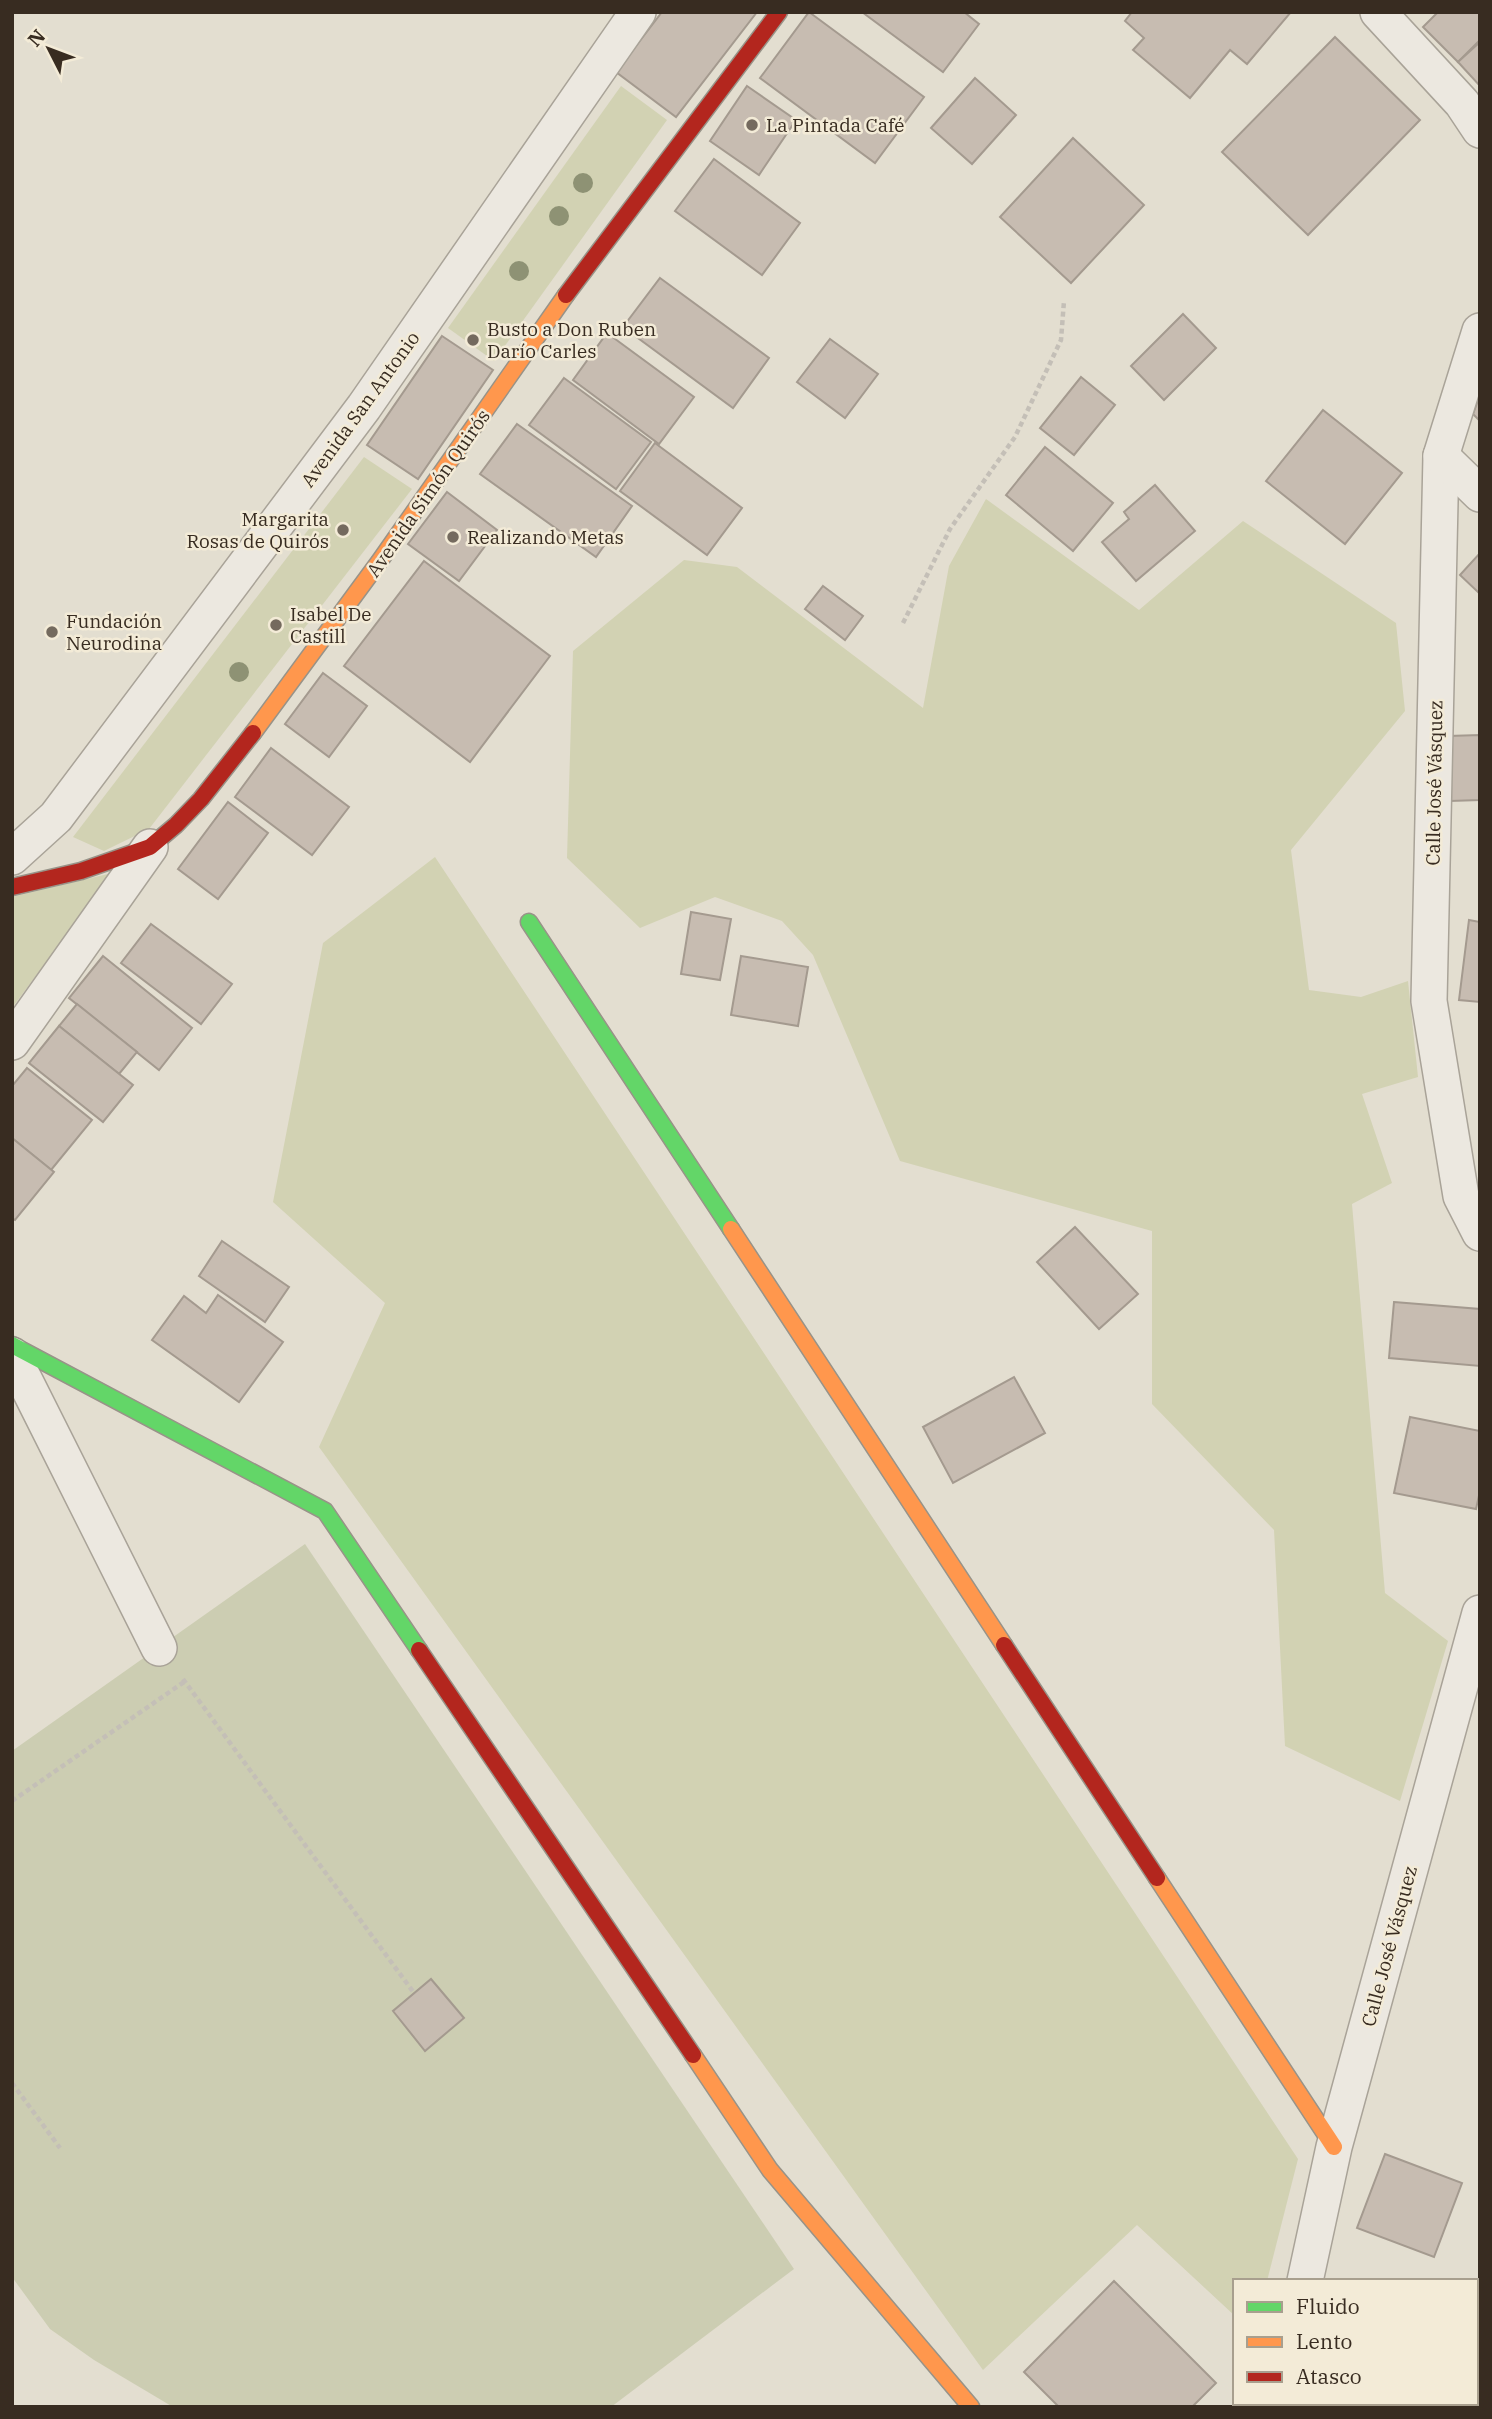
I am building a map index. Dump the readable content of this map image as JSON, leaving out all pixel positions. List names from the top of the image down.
{
  "streets": {
    "street": ["Avenida San Antonio", "Avenida Simón Quirós", "Calle José Vásquez"]
  },
  "places": [
    "La Pintada Café",
    "Busto a Don Ruben Darío Carles",
    "Margarita Rosas de Quirós",
    "Realizando Metas",
    "Isabel De Castill",
    "Fundación Neurodina"
  ],
  "legend": ["Fluido", "Lento", "Atasco"],
  "north": "top left"
}
